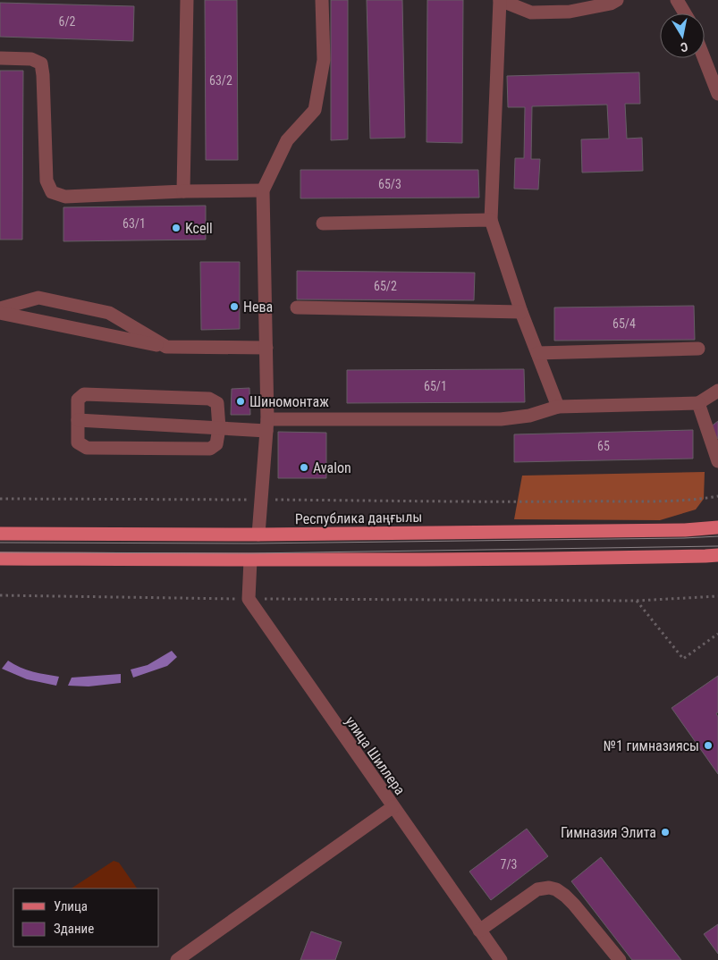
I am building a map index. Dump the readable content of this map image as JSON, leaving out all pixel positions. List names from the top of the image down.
{
  "streets": {
    "main road": ["Республика даңғылы"],
    "street": ["улица Шиллера"]
  },
  "places": [
    "Kcell",
    "Нева",
    "Шиномонтаж",
    "Avalon",
    "№1 гимназиясы",
    "Гимназия Элита"
  ],
  "house_numbers": [
    "6/2",
    "63/2",
    "65/3",
    "63/1",
    "65/2",
    "65/4",
    "65/1",
    "65",
    "7/3"
  ],
  "legend": ["Улица", "Здание"],
  "north": "bottom"
}
